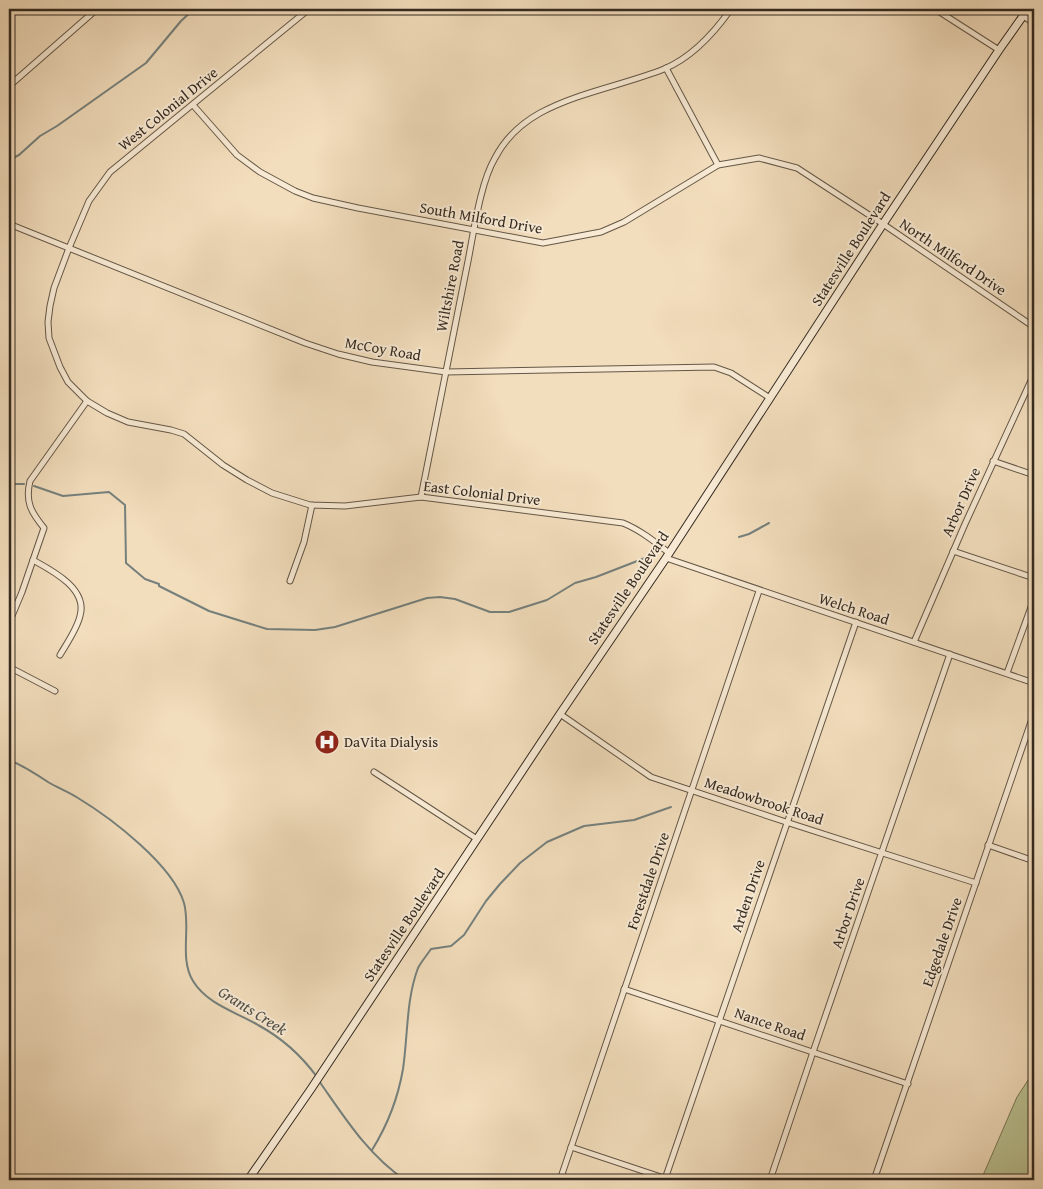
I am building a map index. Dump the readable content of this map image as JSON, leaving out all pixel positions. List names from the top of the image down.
{
  "streets": {
    "main road": ["Statesville Boulevard"],
    "street": [
      "West Colonial Drive",
      "South Milford Drive",
      "North Milford Drive",
      "Wiltshire Road",
      "McCoy Road",
      "East Colonial Drive",
      "Arbor Drive",
      "Welch Road",
      "Meadowbrook Road",
      "Forestdale Drive",
      "Arden Drive",
      "Edgedale Drive",
      "Nance Road"
    ]
  },
  "crossings": [
    ["West Colonial Drive", "South Milford Drive"],
    ["West Colonial Drive", "McCoy Road"],
    ["West Colonial Drive", "East Colonial Drive"],
    ["South Milford Drive", "Statesville Boulevard"],
    ["South Milford Drive", "North Milford Drive"],
    ["South Milford Drive", "Wiltshire Road"],
    ["Statesville Boulevard", "North Milford Drive"],
    ["Statesville Boulevard", "McCoy Road"],
    ["Statesville Boulevard", "East Colonial Drive"],
    ["Statesville Boulevard", "Welch Road"],
    ["Statesville Boulevard", "Meadowbrook Road"],
    ["Wiltshire Road", "McCoy Road"],
    ["Wiltshire Road", "East Colonial Drive"],
    ["McCoy Road", "East Colonial Drive"],
    ["East Colonial Drive", "Welch Road"],
    ["Arbor Drive", "Welch Road"],
    ["Arbor Drive", "Meadowbrook Road"],
    ["Arbor Drive", "Nance Road"],
    ["Welch Road", "Forestdale Drive"],
    ["Welch Road", "Arden Drive"],
    ["Meadowbrook Road", "Forestdale Drive"],
    ["Meadowbrook Road", "Arden Drive"],
    ["Meadowbrook Road", "Edgedale Drive"],
    ["Forestdale Drive", "Nance Road"],
    ["Arden Drive", "Nance Road"],
    ["Edgedale Drive", "Nance Road"]
  ],
  "water": ["Grants Creek"],
  "places": {
    "hospital": ["DaVita Dialysis"]
  }
}
